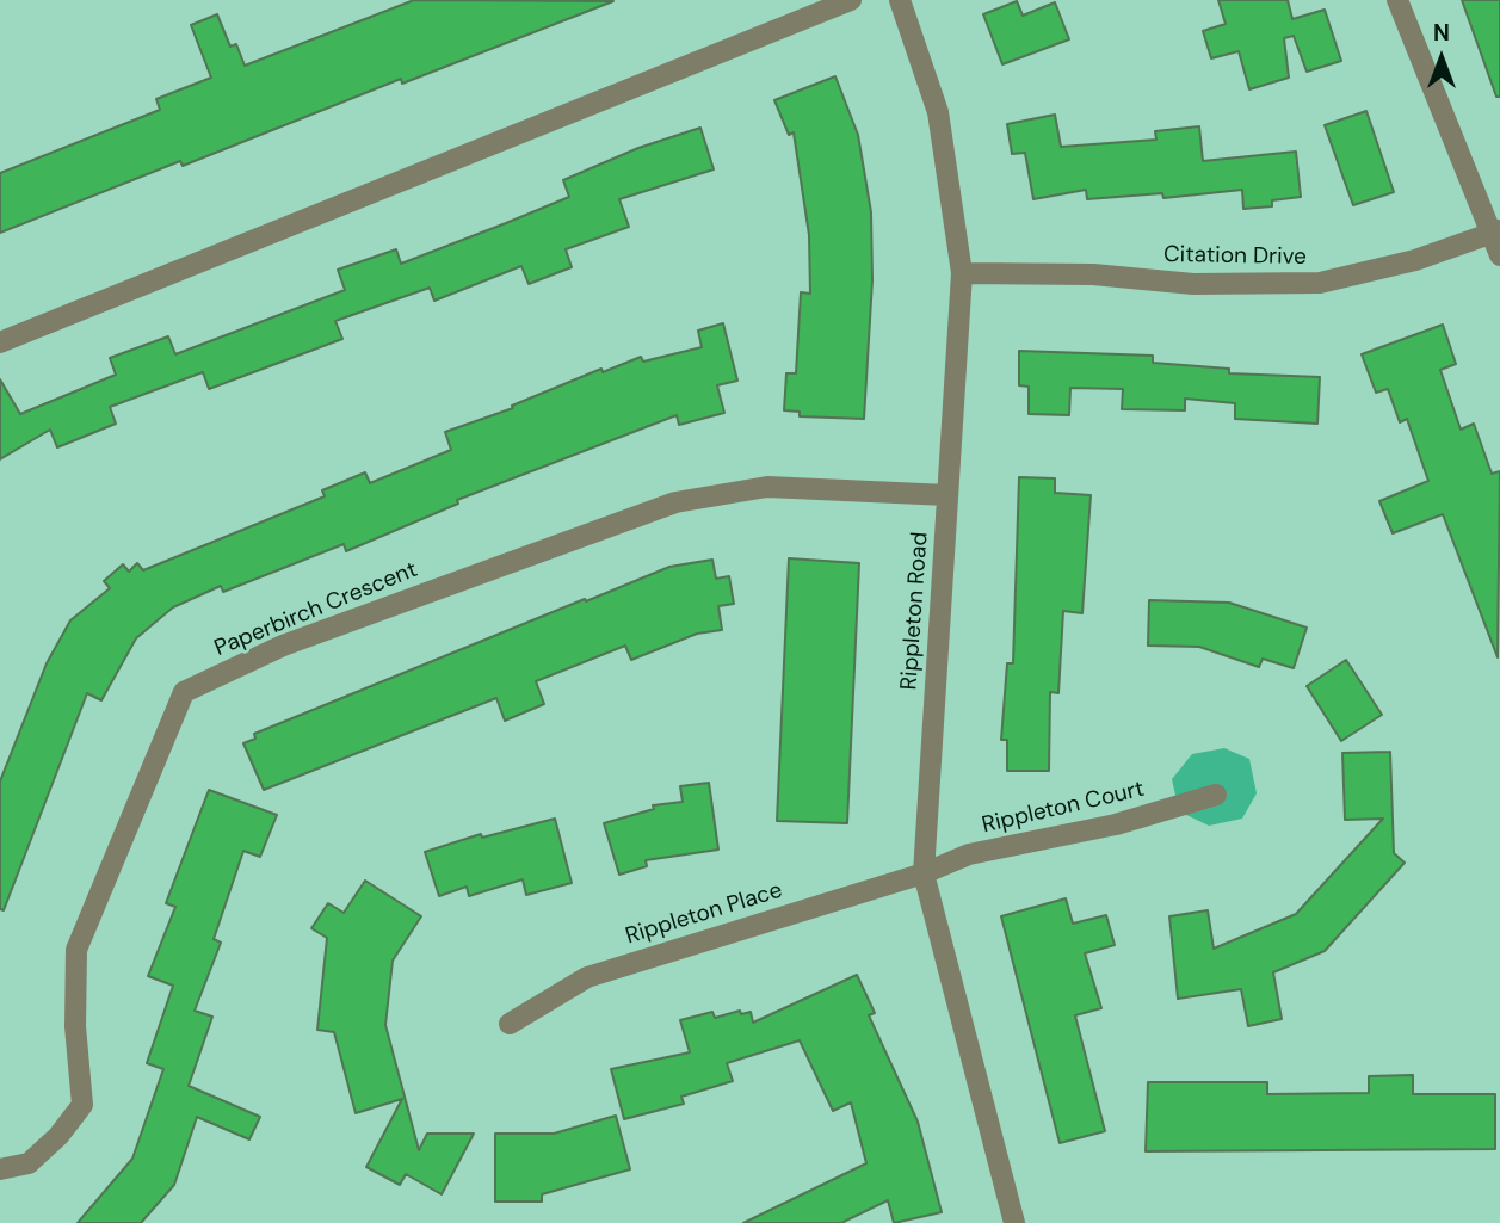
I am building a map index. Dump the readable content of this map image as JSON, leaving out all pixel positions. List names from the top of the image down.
{
  "streets": {
    "street": [
      "Citation Drive",
      "Paperbirch Crescent",
      "Rippleton Road",
      "Rippleton Court",
      "Rippleton Place"
    ]
  },
  "crossings": [
    ["Citation Drive", "Rippleton Road"],
    ["Paperbirch Crescent", "Rippleton Road"],
    ["Rippleton Road", "Rippleton Court"],
    ["Rippleton Road", "Rippleton Place"],
    ["Rippleton Court", "Rippleton Place"]
  ],
  "north": "top"
}
